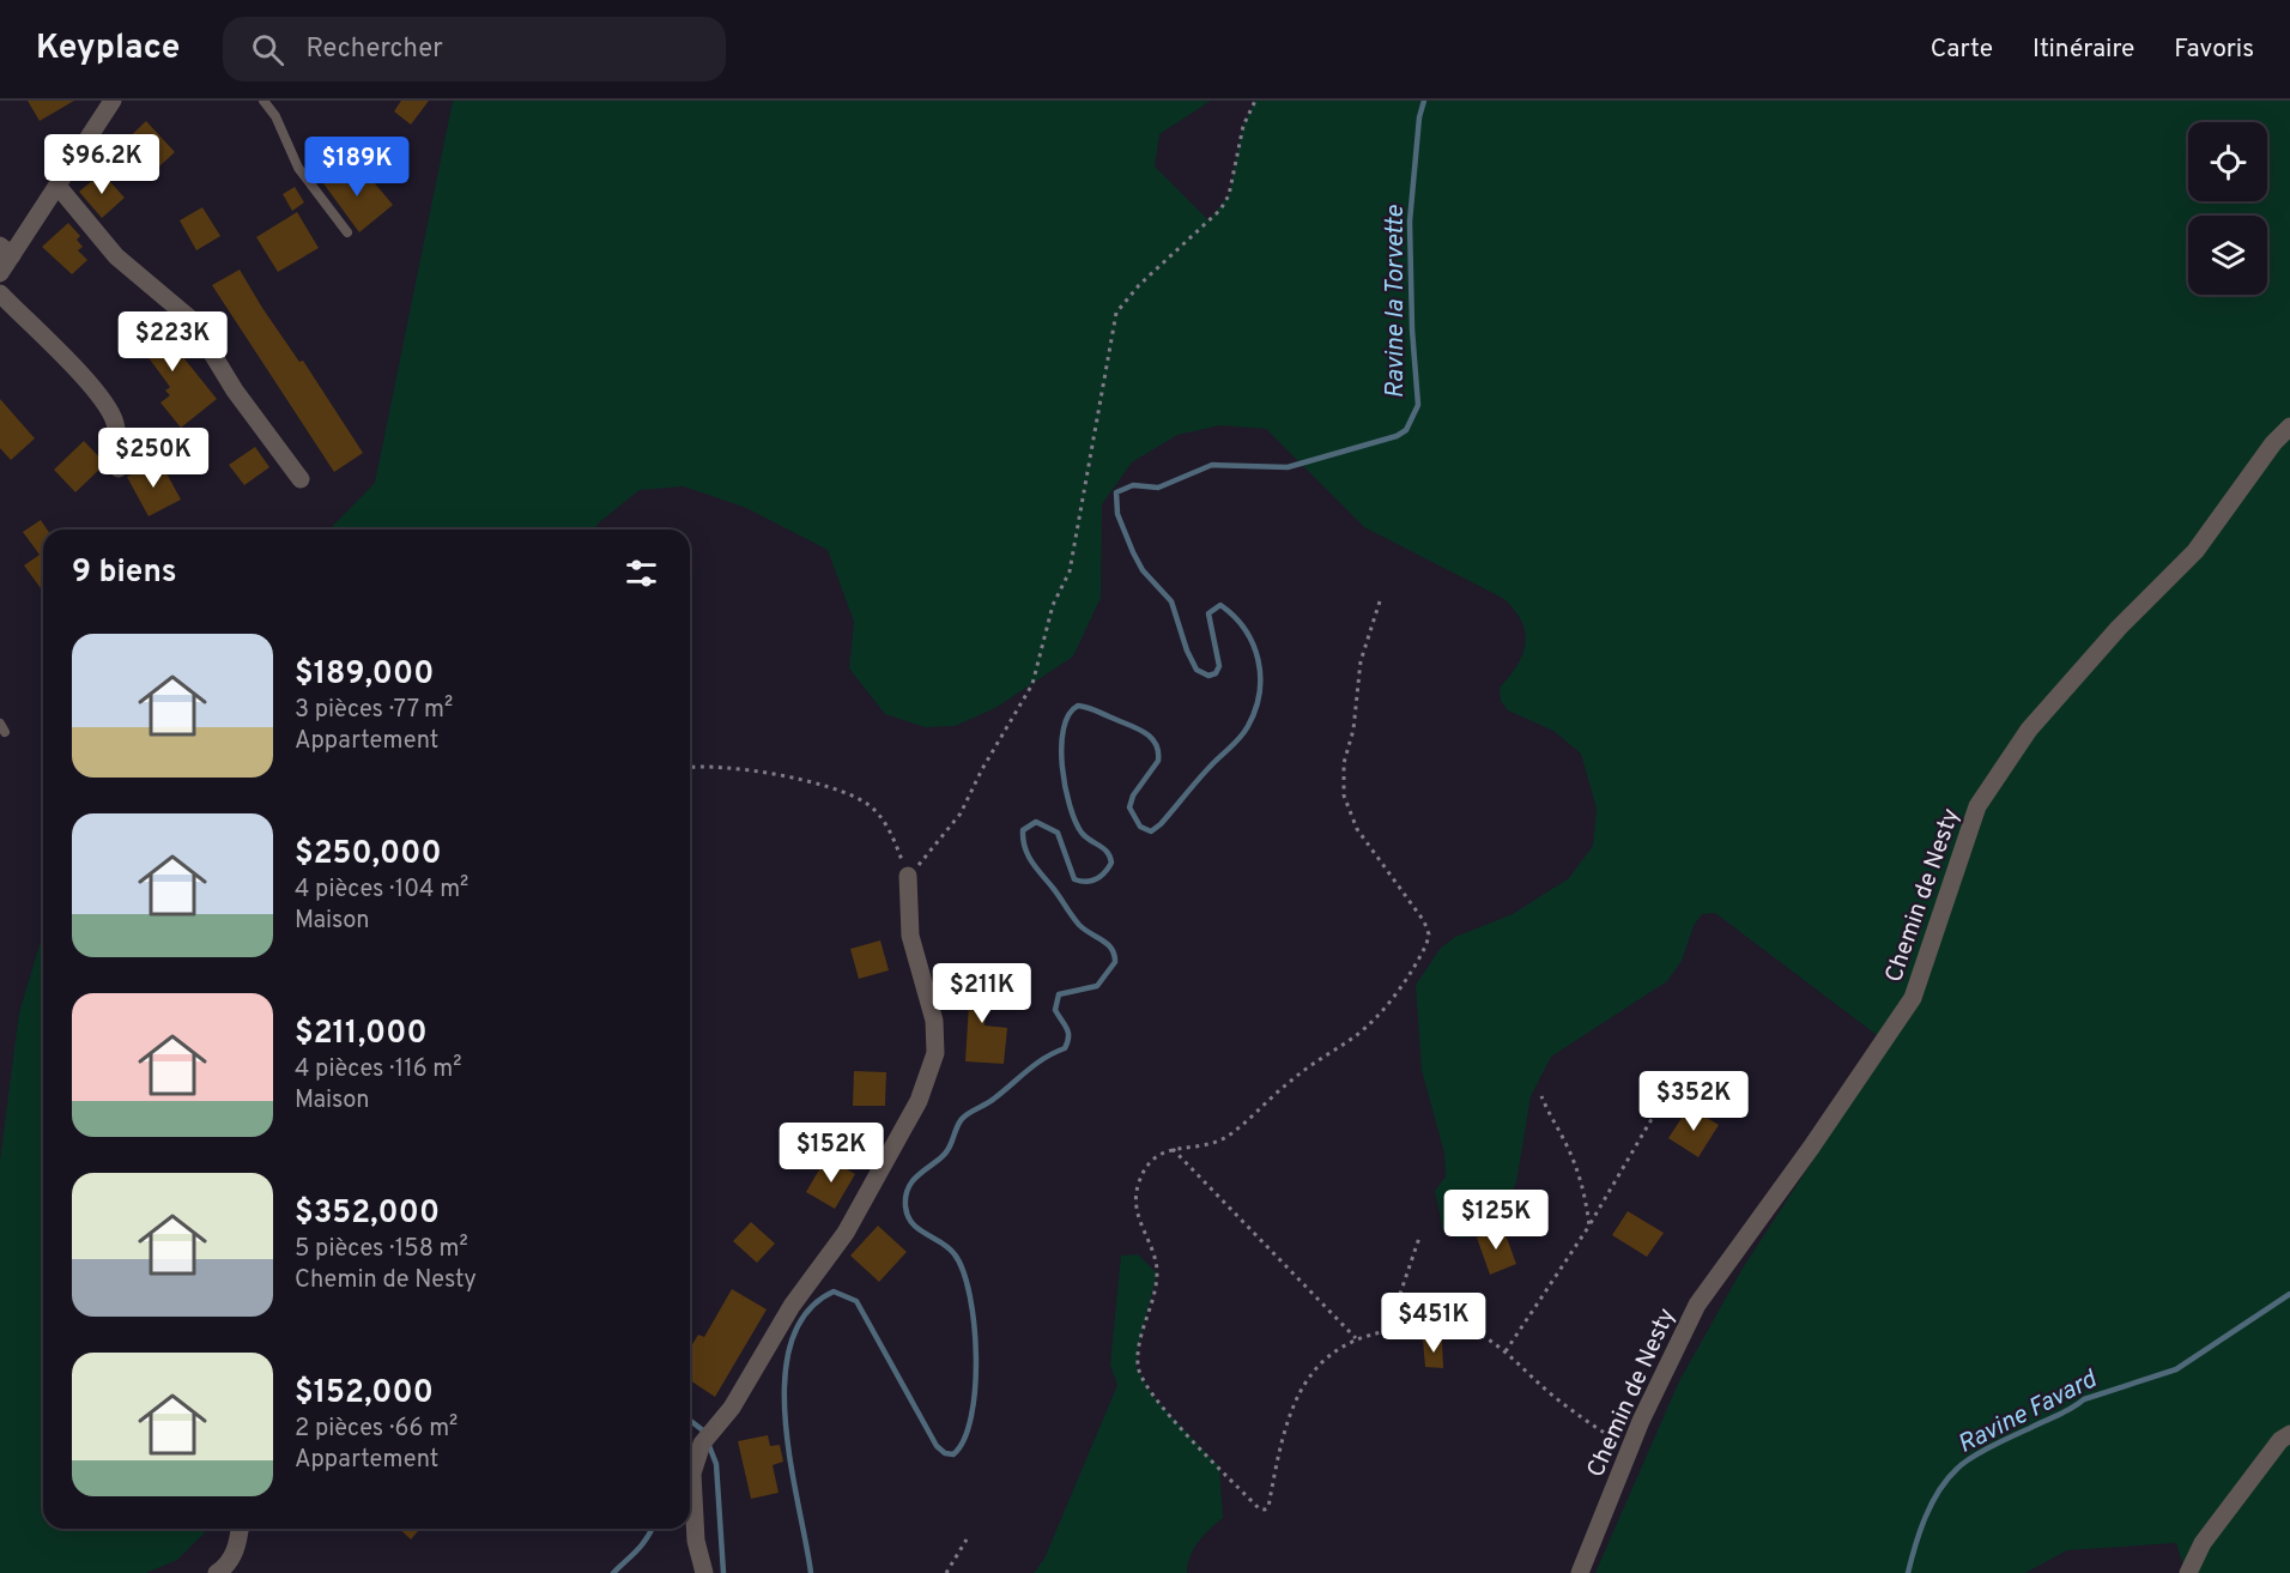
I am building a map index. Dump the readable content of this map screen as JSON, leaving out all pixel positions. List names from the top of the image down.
{
  "streets": {
    "street": ["Chemin de Nesty"]
  },
  "water": ["Ravine la Torvette", "Ravine Favard"],
  "page": {
    "header": "Keyplace",
    "search": "Rechercher",
    "nav": ["Carte", "Itinéraire", "Favoris"],
    "price": [
      "$96.2K",
      "$189K",
      "$223K",
      "$250K",
      "$211K",
      "$352K",
      "$152K",
      "$125K",
      "$451K"
    ],
    "heading": "9 biens",
    "list": [
      {
        "name": "$189,000",
        "note": "3 pièces · 77 m² · Appartement"
      },
      {
        "name": "$250,000",
        "note": "4 pièces · 104 m² · Maison"
      },
      {
        "name": "$211,000",
        "note": "4 pièces · 116 m² · Maison"
      },
      {
        "name": "$352,000",
        "note": "5 pièces · 158 m² · Chemin de Nesty"
      },
      {
        "name": "$152,000",
        "note": "2 pièces · 66 m² · Appartement"
      }
    ]
  }
}
